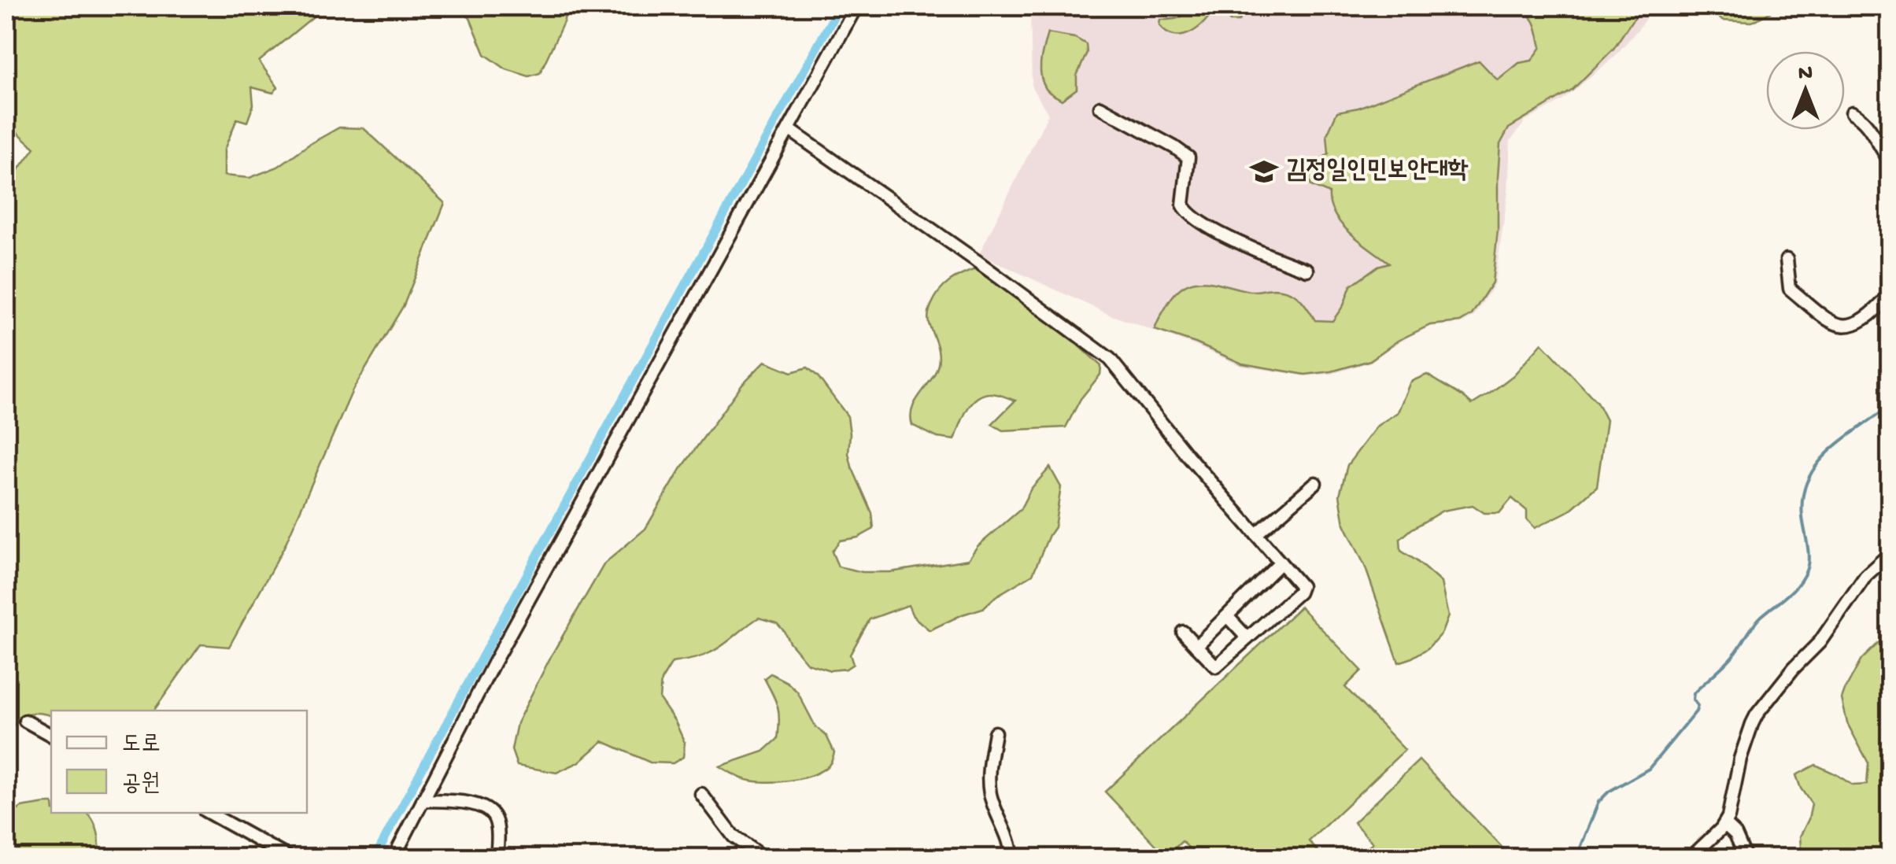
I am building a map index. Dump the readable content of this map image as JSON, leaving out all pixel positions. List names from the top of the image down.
{
  "places": {
    "school or university": ["김정일인민보안대학"]
  },
  "legend": ["도로", "공원"],
  "north": "top"
}
